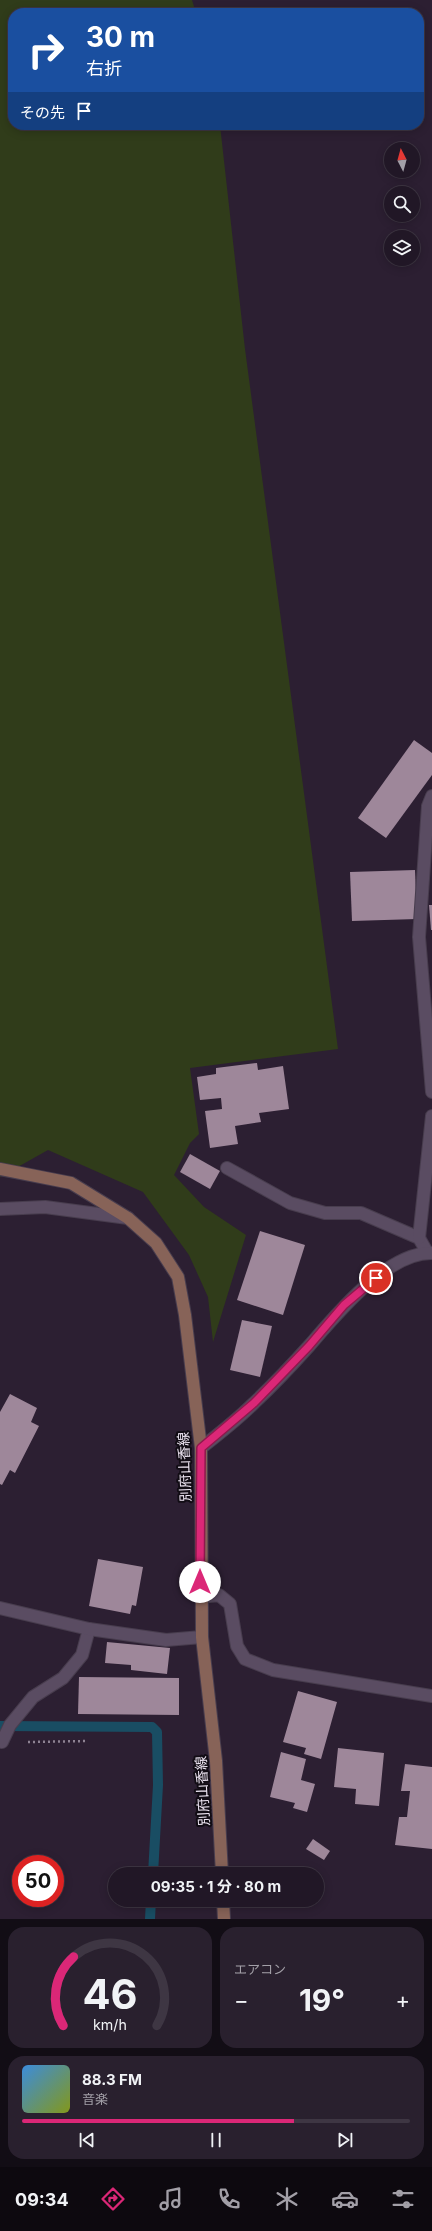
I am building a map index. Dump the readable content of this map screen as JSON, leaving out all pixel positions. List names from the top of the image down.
{
  "streets": {
    "main road": ["別府山香線"]
  },
  "north": "top",
  "page": {
    "turn": ["30 m", "右折"],
    "then": "その先",
    "limit": "50",
    "trip": "09:35 · 1 分 · 80 m",
    "tile": "エアコン",
    "heat": ["−", "19°", "+"],
    "song": ["88.3 FM", "音楽"],
    "tabs": "09:34",
    "gauge": ["46", "km/h"]
  }
}
